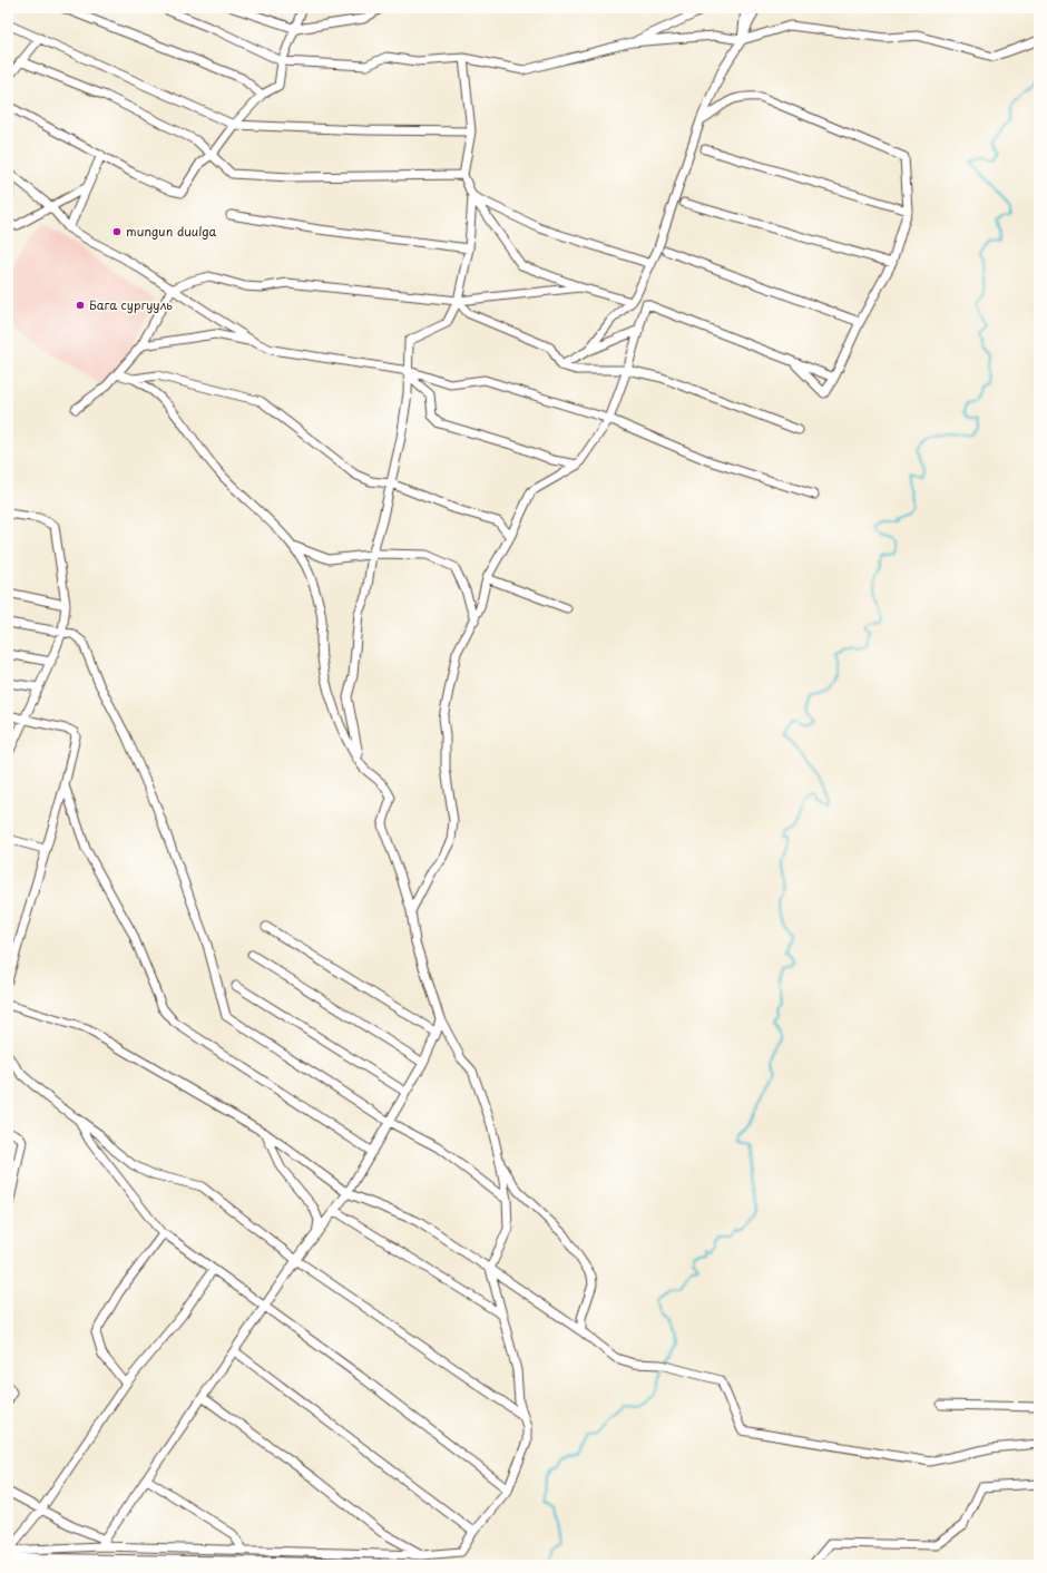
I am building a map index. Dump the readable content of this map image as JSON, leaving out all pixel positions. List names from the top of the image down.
{
  "places": ["mungun duulga", "Бага сургууль"]
}
